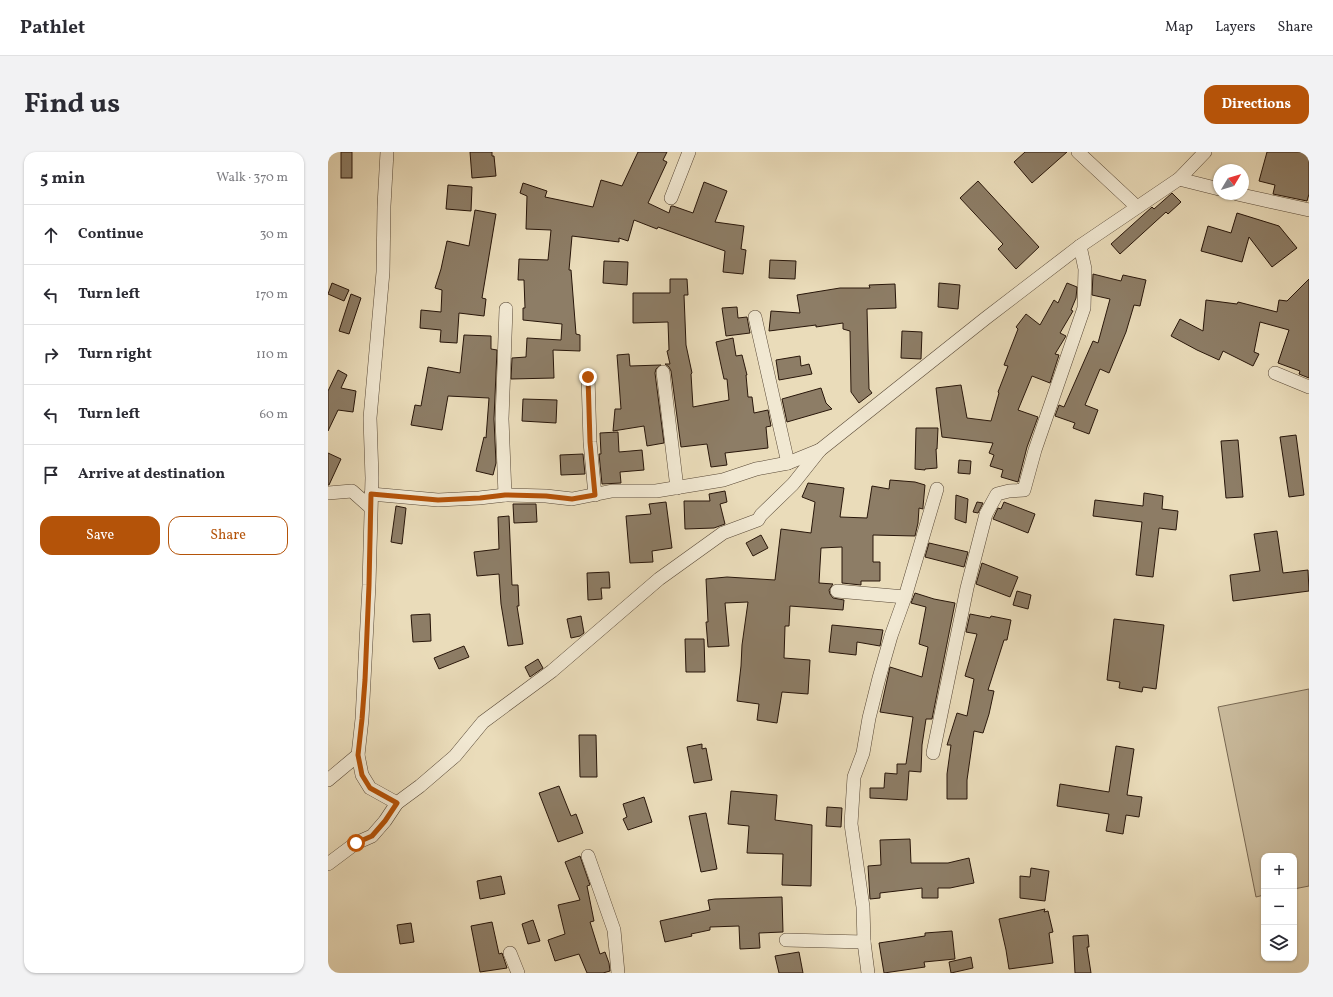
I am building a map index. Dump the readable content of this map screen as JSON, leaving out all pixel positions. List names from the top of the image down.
{
  "north": "top right",
  "page": {
    "header": "Pathlet",
    "nav": ["Map", "Layers", "Share"],
    "title": "Find us",
    "buttons": [
      "Directions",
      ["Save", "Share"]
    ],
    "heading": ["5 min", "Walk · 370 m"],
    "list": [
      ["Continue", "30 m"],
      ["Turn left", "170 m"],
      ["Turn right", "110 m"],
      ["Turn left", "60 m"],
      "Arrive at destination"
    ],
    "map_buttons": ["+", "−"]
  }
}
